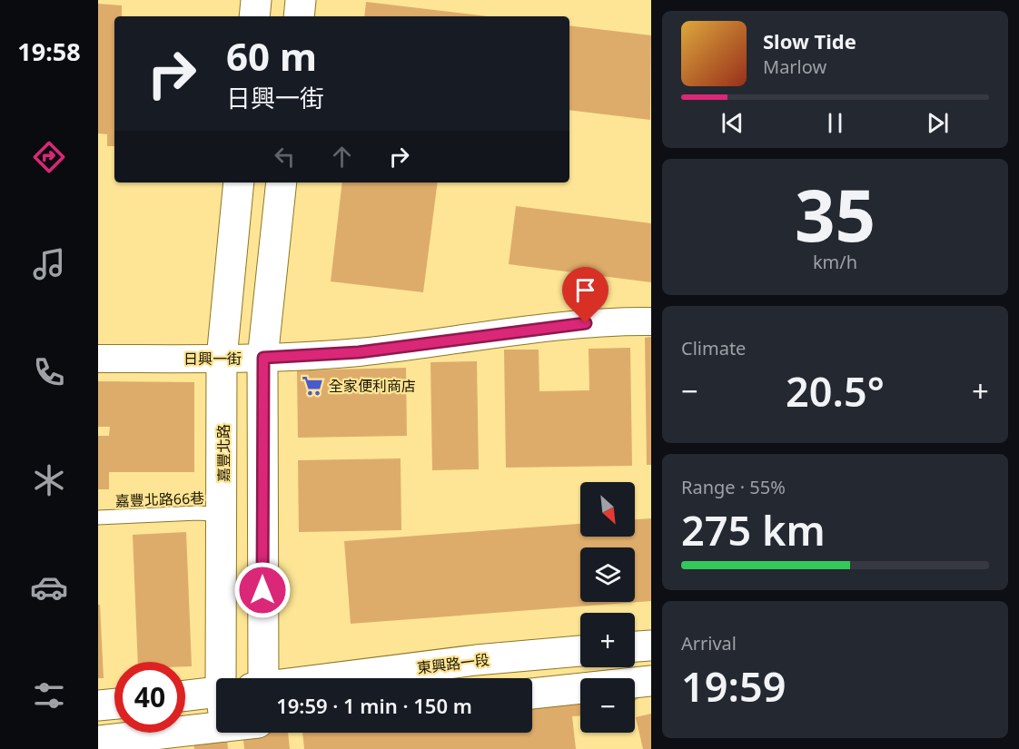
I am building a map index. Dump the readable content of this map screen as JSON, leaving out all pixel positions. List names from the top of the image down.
{
  "streets": {
    "street": ["日興一街", "嘉豐北路", "東興路一段"],
    "lane": ["嘉豐北路66巷"]
  },
  "crossings": [
    ["日興一街", "嘉豐北路"],
    ["嘉豐北路", "嘉豐北路66巷"]
  ],
  "places": {
    "supermarket": ["全家便利商店"]
  },
  "north": "bottom right",
  "page": {
    "tabs": "19:58",
    "turn": ["60 m", "日興一街"],
    "song": ["Slow Tide", "Marlow"],
    "tile": [
      ["35", "km/h"],
      "Climate",
      ["Range · 55%", "275 km"],
      ["Arrival", "19:59"]
    ],
    "heat": ["−", "20.5°", "+"],
    "map_buttons": ["+", "−"],
    "limit": "40",
    "trip": "19:59 · 1 min · 150 m"
  }
}
